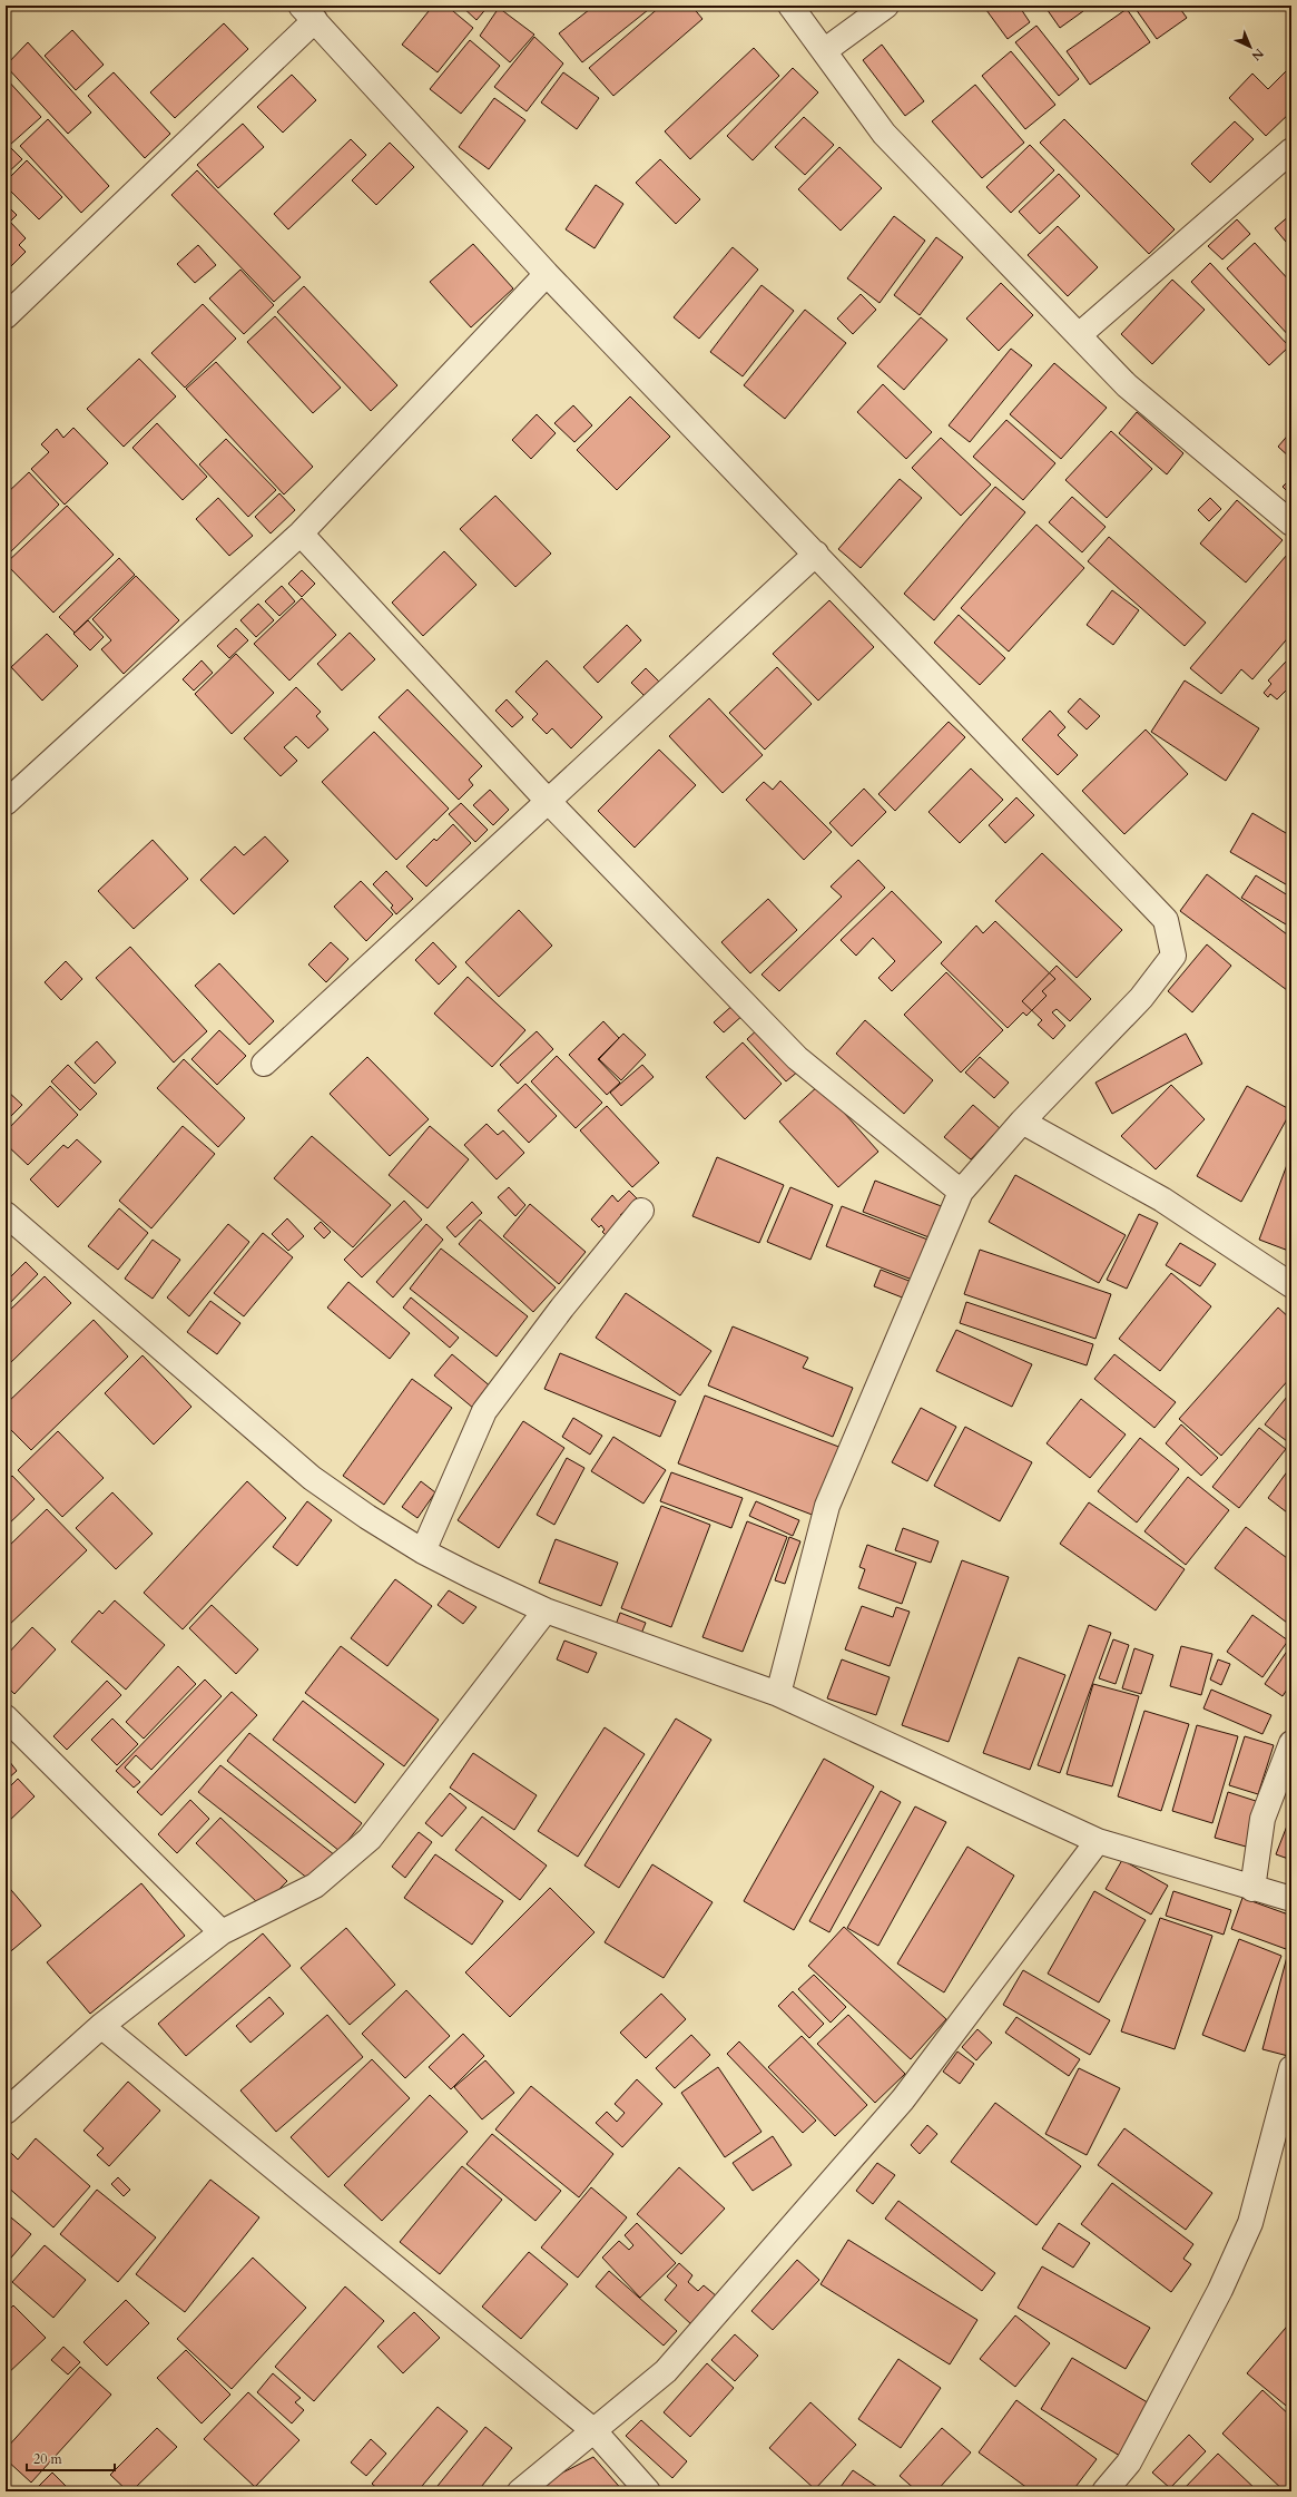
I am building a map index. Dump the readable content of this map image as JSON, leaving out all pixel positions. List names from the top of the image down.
{
  "scale_bar": "20 m",
  "north": "bottom right"
}
